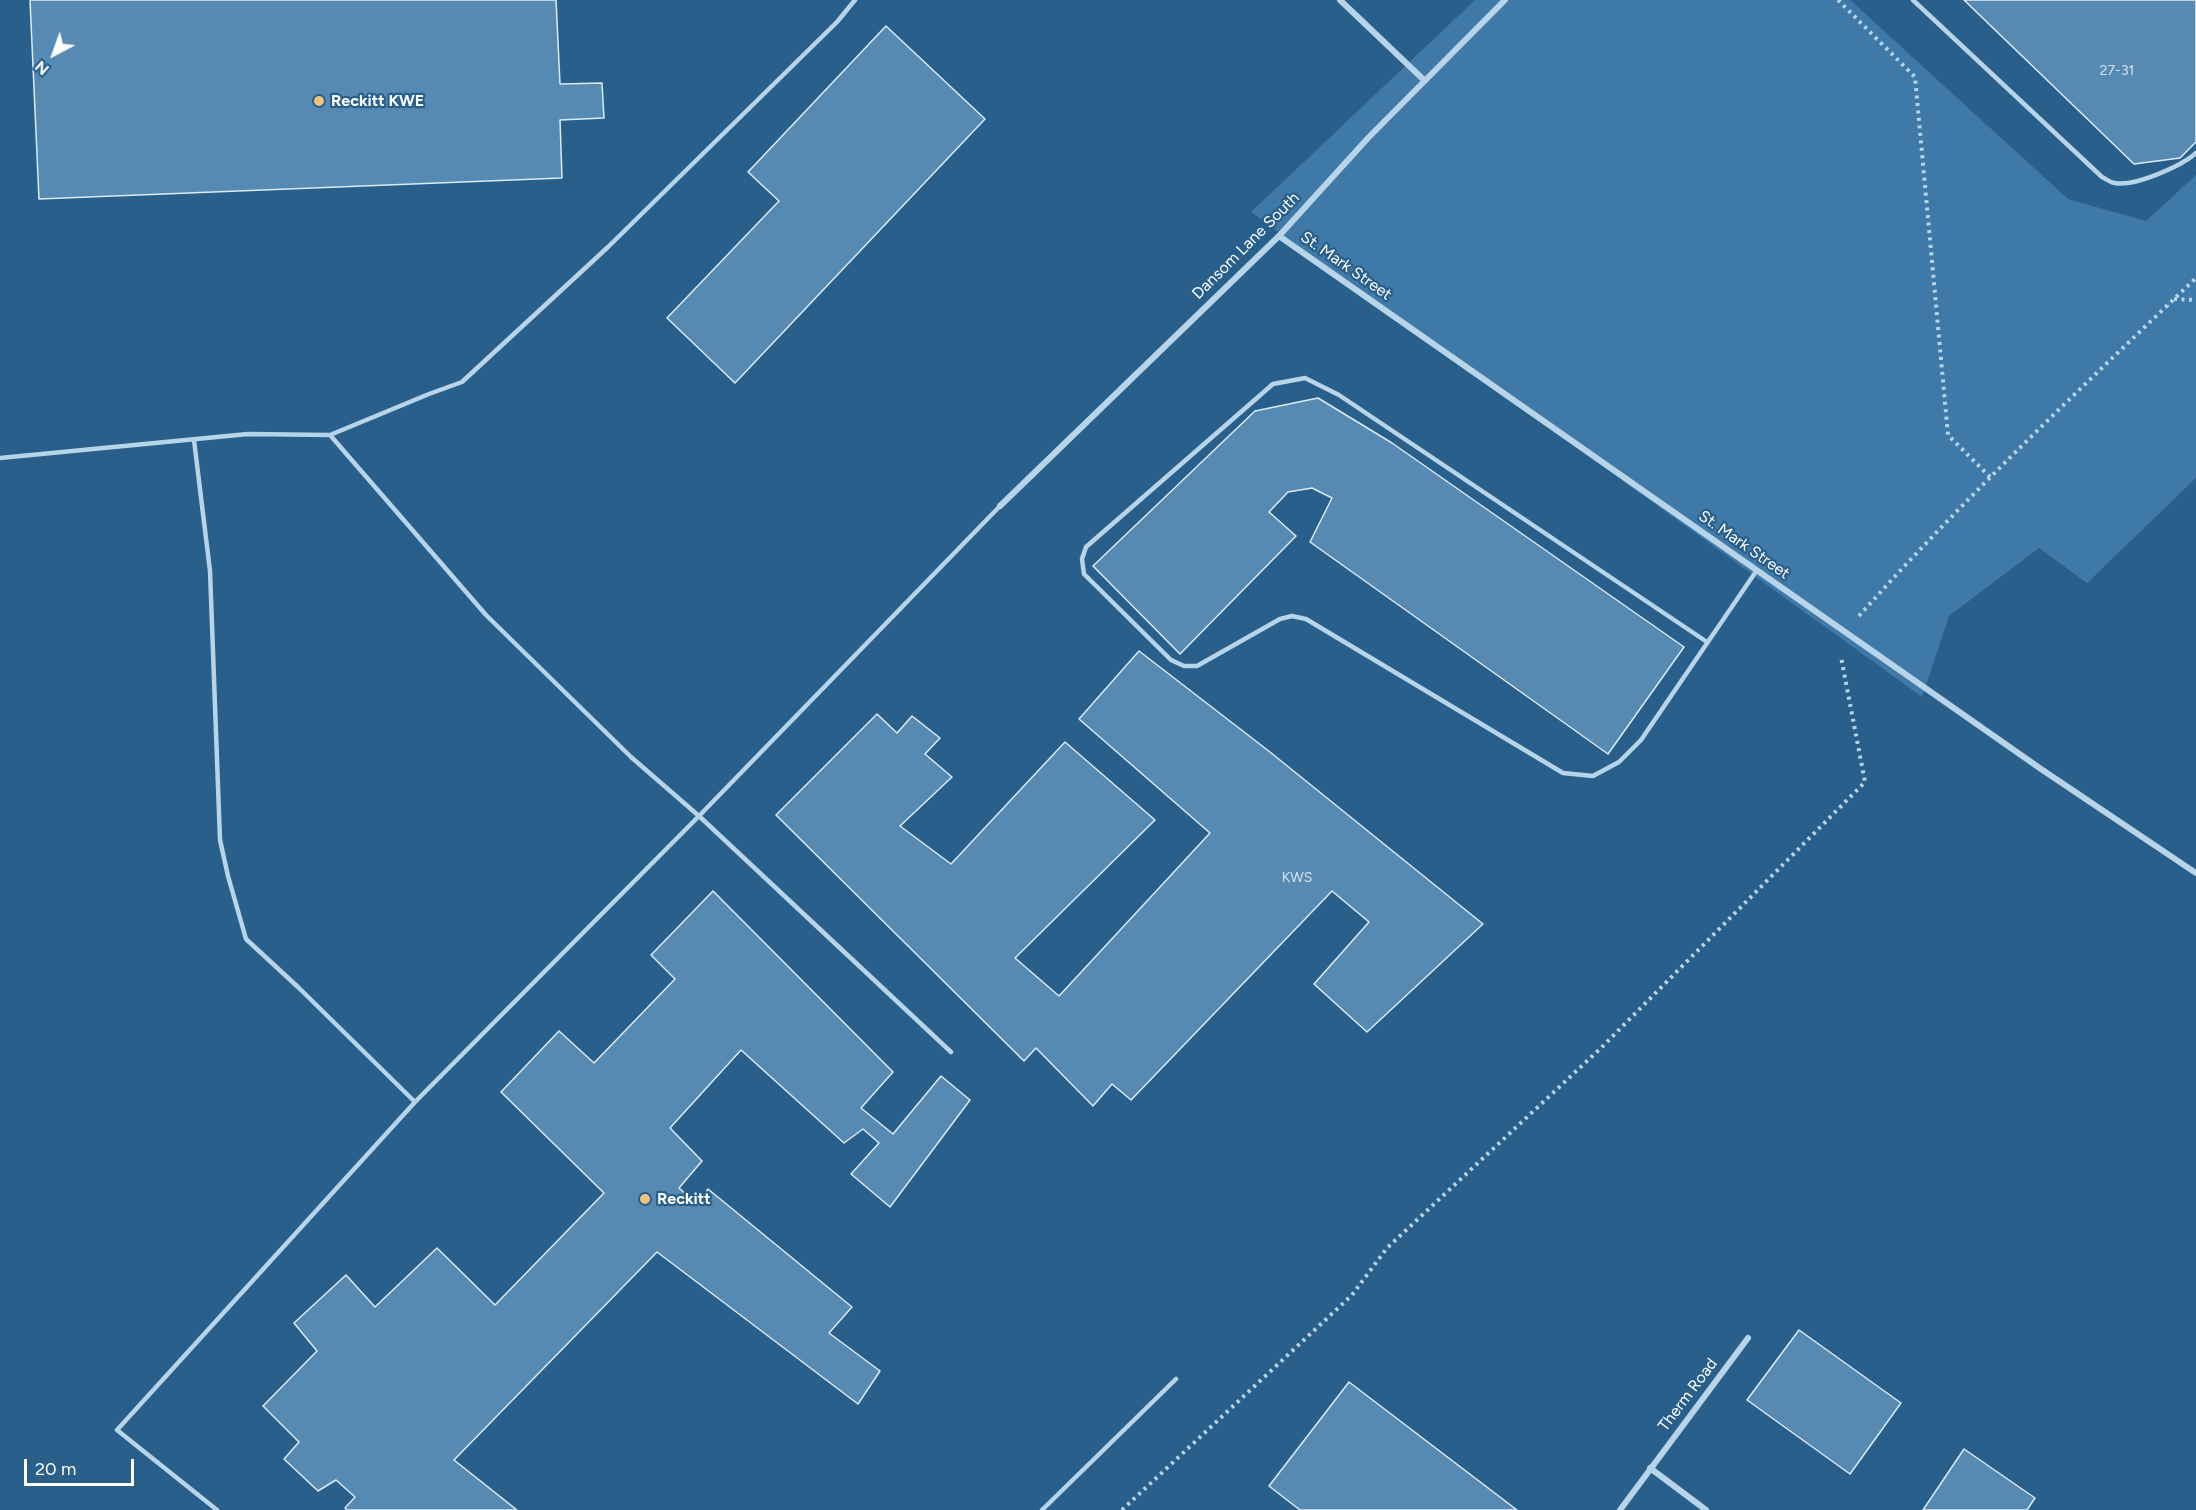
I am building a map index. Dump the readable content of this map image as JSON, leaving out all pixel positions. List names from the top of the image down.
{
  "streets": {
    "street": ["Dansom Lane South", "St. Mark Street", "Therm Road"]
  },
  "crossings": [
    ["Dansom Lane South", "St. Mark Street"]
  ],
  "places": ["Reckitt KWE", "Reckitt"],
  "house_numbers": ["27-31", "KWS"],
  "scale_bar": "20 m",
  "north": "bottom left"
}
